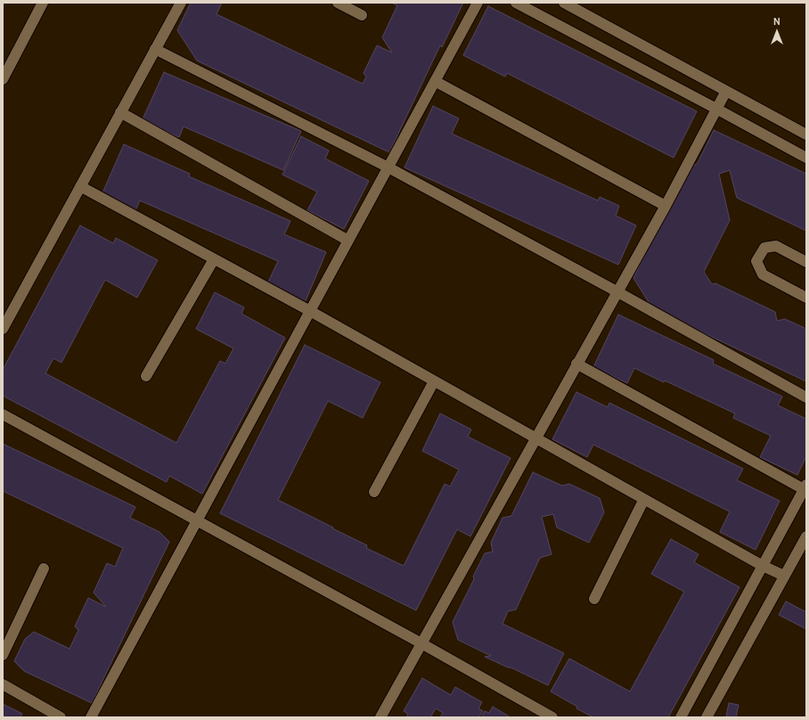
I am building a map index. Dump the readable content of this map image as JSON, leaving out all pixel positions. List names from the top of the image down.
{
  "north": "top"
}
